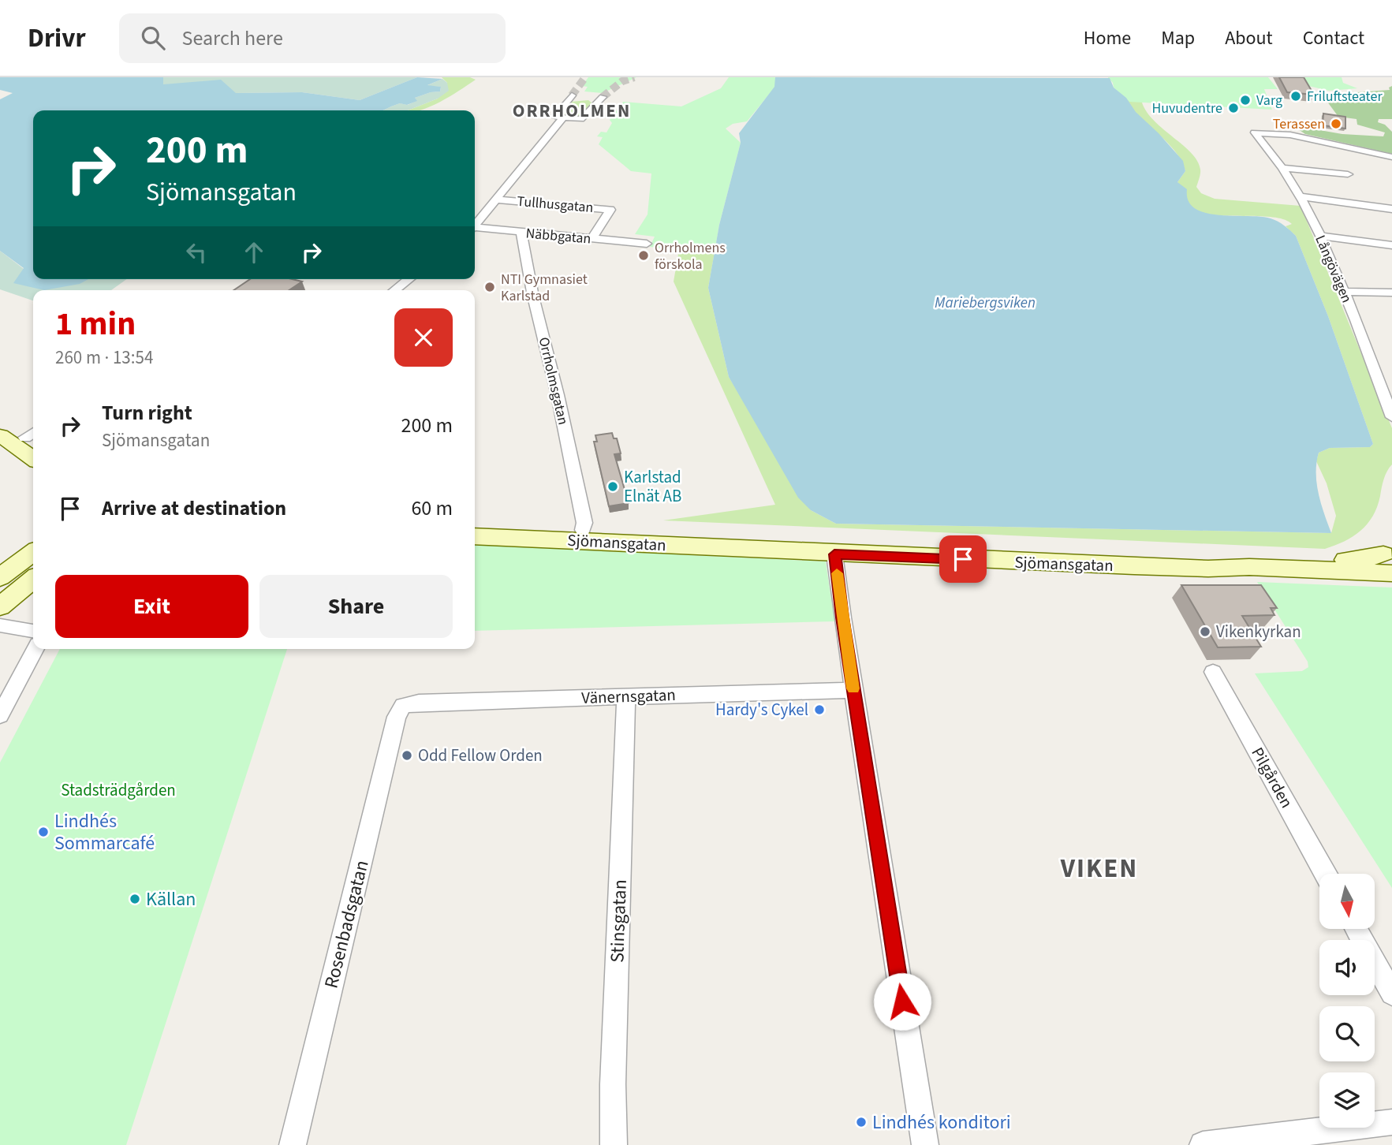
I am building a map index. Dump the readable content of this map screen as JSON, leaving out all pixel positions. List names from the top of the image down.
{
  "streets": {
    "street": [
      "Tullhusgatan",
      "Näbbgatan",
      "Långövägen",
      "Orrholmsgatan",
      "Sjömansgatan",
      "Vänernsgatan",
      "Pilgården",
      "Stinsgatan",
      "Rosenbadsgatan"
    ]
  },
  "crossings": [
    ["Tullhusgatan", "Näbbgatan"],
    ["Näbbgatan", "Orrholmsgatan"],
    ["Orrholmsgatan", "Sjömansgatan"],
    ["Vänernsgatan", "Stinsgatan"],
    ["Vänernsgatan", "Rosenbadsgatan"]
  ],
  "districts": ["ORRHOLMEN", "VIKEN"],
  "water": ["Mariebergsviken"],
  "parks": ["Stadsträdgården"],
  "places": [
    "Friluftsteater",
    "Varg",
    "Huvudentre",
    "Terassen",
    "Orrholmens förskola",
    "NTI Gymnasiet Karlstad",
    "Karlstad Elnät AB",
    "Vikenkyrkan",
    "Hardy's Cykel",
    "Odd Fellow Orden",
    "Lindhés Sommarcafé",
    "Källan",
    "Lindhés konditori"
  ],
  "north": "bottom",
  "page": {
    "header": "Drivr",
    "search": "Search here",
    "nav": [
      "Home",
      "Map",
      "About",
      "Contact"
    ],
    "turn": ["200 m", "Sjömansgatan"],
    "heading": ["1 min", "260 m · 13:54"],
    "list": [
      {
        "name": "Turn right",
        "note": "Sjömansgatan",
        "value": "200 m"
      },
      {
        "name": "Arrive at destination",
        "value": "60 m"
      }
    ],
    "buttons": ["Exit", "Share"]
  }
}
